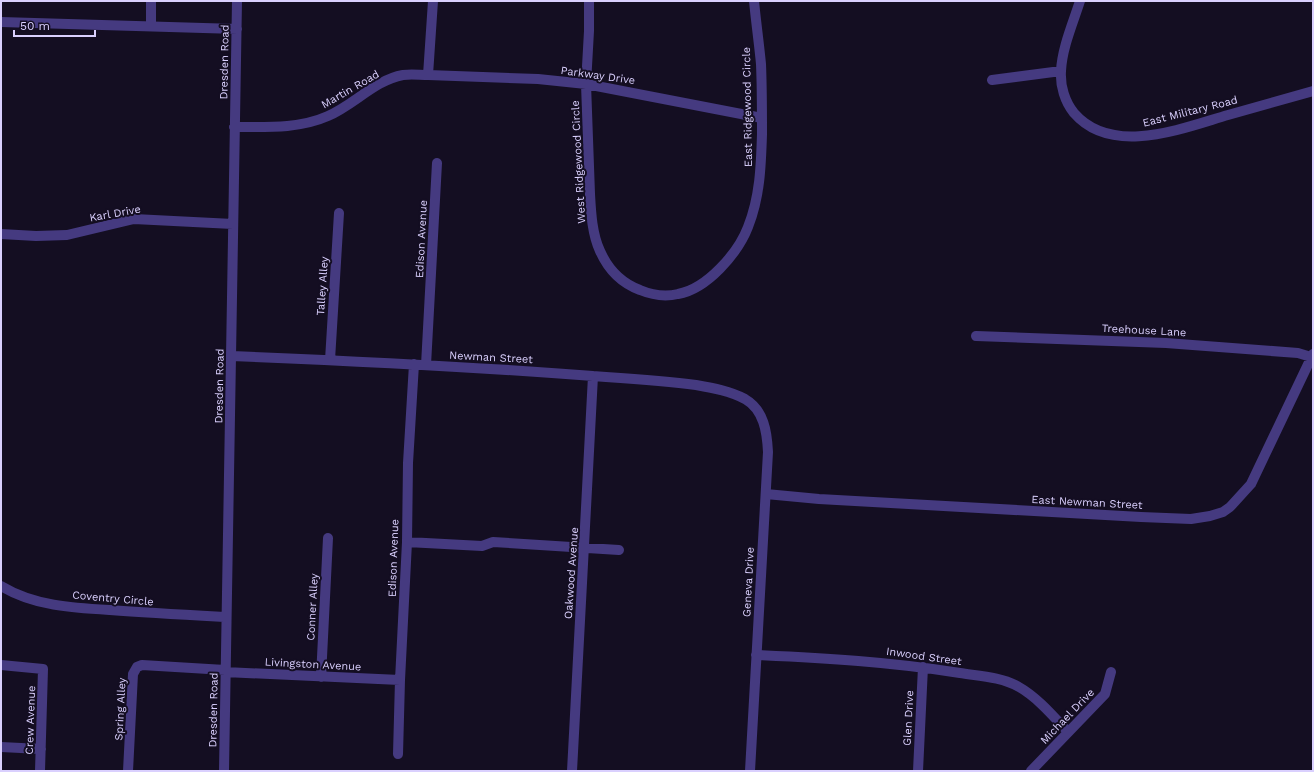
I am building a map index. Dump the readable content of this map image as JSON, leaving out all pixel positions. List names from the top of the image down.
{
  "streets": {
    "street": [
      "Dresden Road",
      "Parkway Drive",
      "Martin Road",
      "East Ridgewood Circle",
      "East Military Road",
      "West Ridgewood Circle",
      "Karl Drive",
      "Edison Avenue",
      "Talley Alley",
      "Treehouse Lane",
      "Newman Street",
      "East Newman Street",
      "Oakwood Avenue",
      "Geneva Drive",
      "Coventry Circle",
      "Conner Alley",
      "Inwood Street",
      "Livingston Avenue",
      "Spring Alley",
      "Michael Drive",
      "Glen Drive",
      "Crew Avenue"
    ]
  },
  "crossings": [
    ["Dresden Road", "Martin Road"],
    ["Dresden Road", "Karl Drive"],
    ["Dresden Road", "Newman Street"],
    ["Dresden Road", "Coventry Circle"],
    ["Dresden Road", "Livingston Avenue"],
    ["Dresden Road", "Spring Alley"],
    ["Parkway Drive", "Martin Road"],
    ["Parkway Drive", "East Ridgewood Circle"],
    ["Parkway Drive", "West Ridgewood Circle"],
    ["East Ridgewood Circle", "West Ridgewood Circle"],
    ["Edison Avenue", "Newman Street"],
    ["Edison Avenue", "Livingston Avenue"],
    ["Talley Alley", "Newman Street"],
    ["Treehouse Lane", "East Newman Street"],
    ["Newman Street", "Oakwood Avenue"],
    ["Newman Street", "Geneva Drive"],
    ["East Newman Street", "Geneva Drive"],
    ["Geneva Drive", "Inwood Street"],
    ["Conner Alley", "Livingston Avenue"],
    ["Inwood Street", "Michael Drive"],
    ["Inwood Street", "Glen Drive"],
    ["Livingston Avenue", "Spring Alley"]
  ],
  "scale_bar": "50 m"
}
